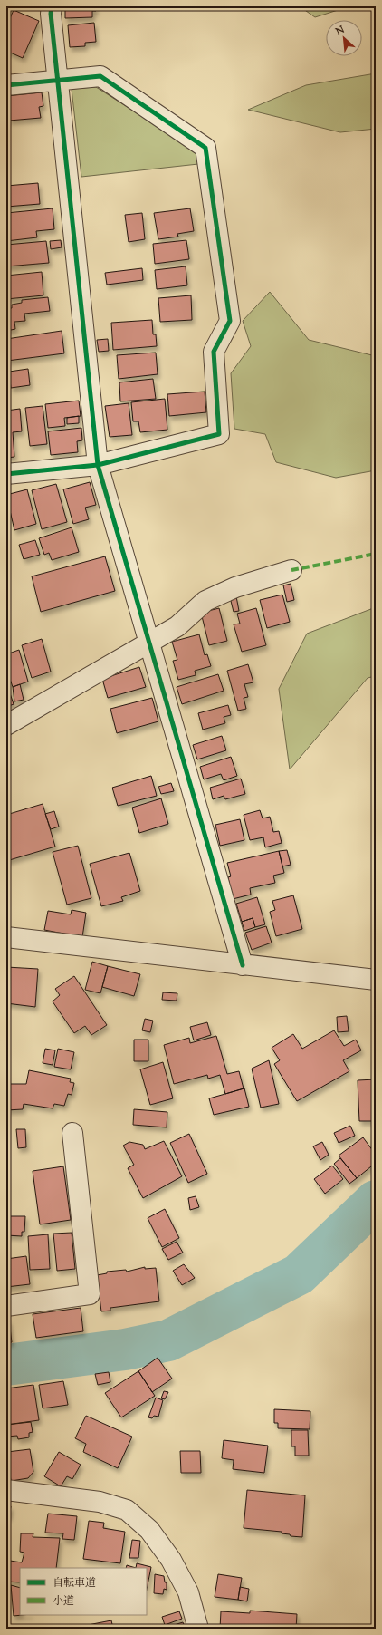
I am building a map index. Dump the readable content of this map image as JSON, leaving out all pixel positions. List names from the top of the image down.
{
  "legend": ["自転車道", "小道"],
  "north": "top left"
}
